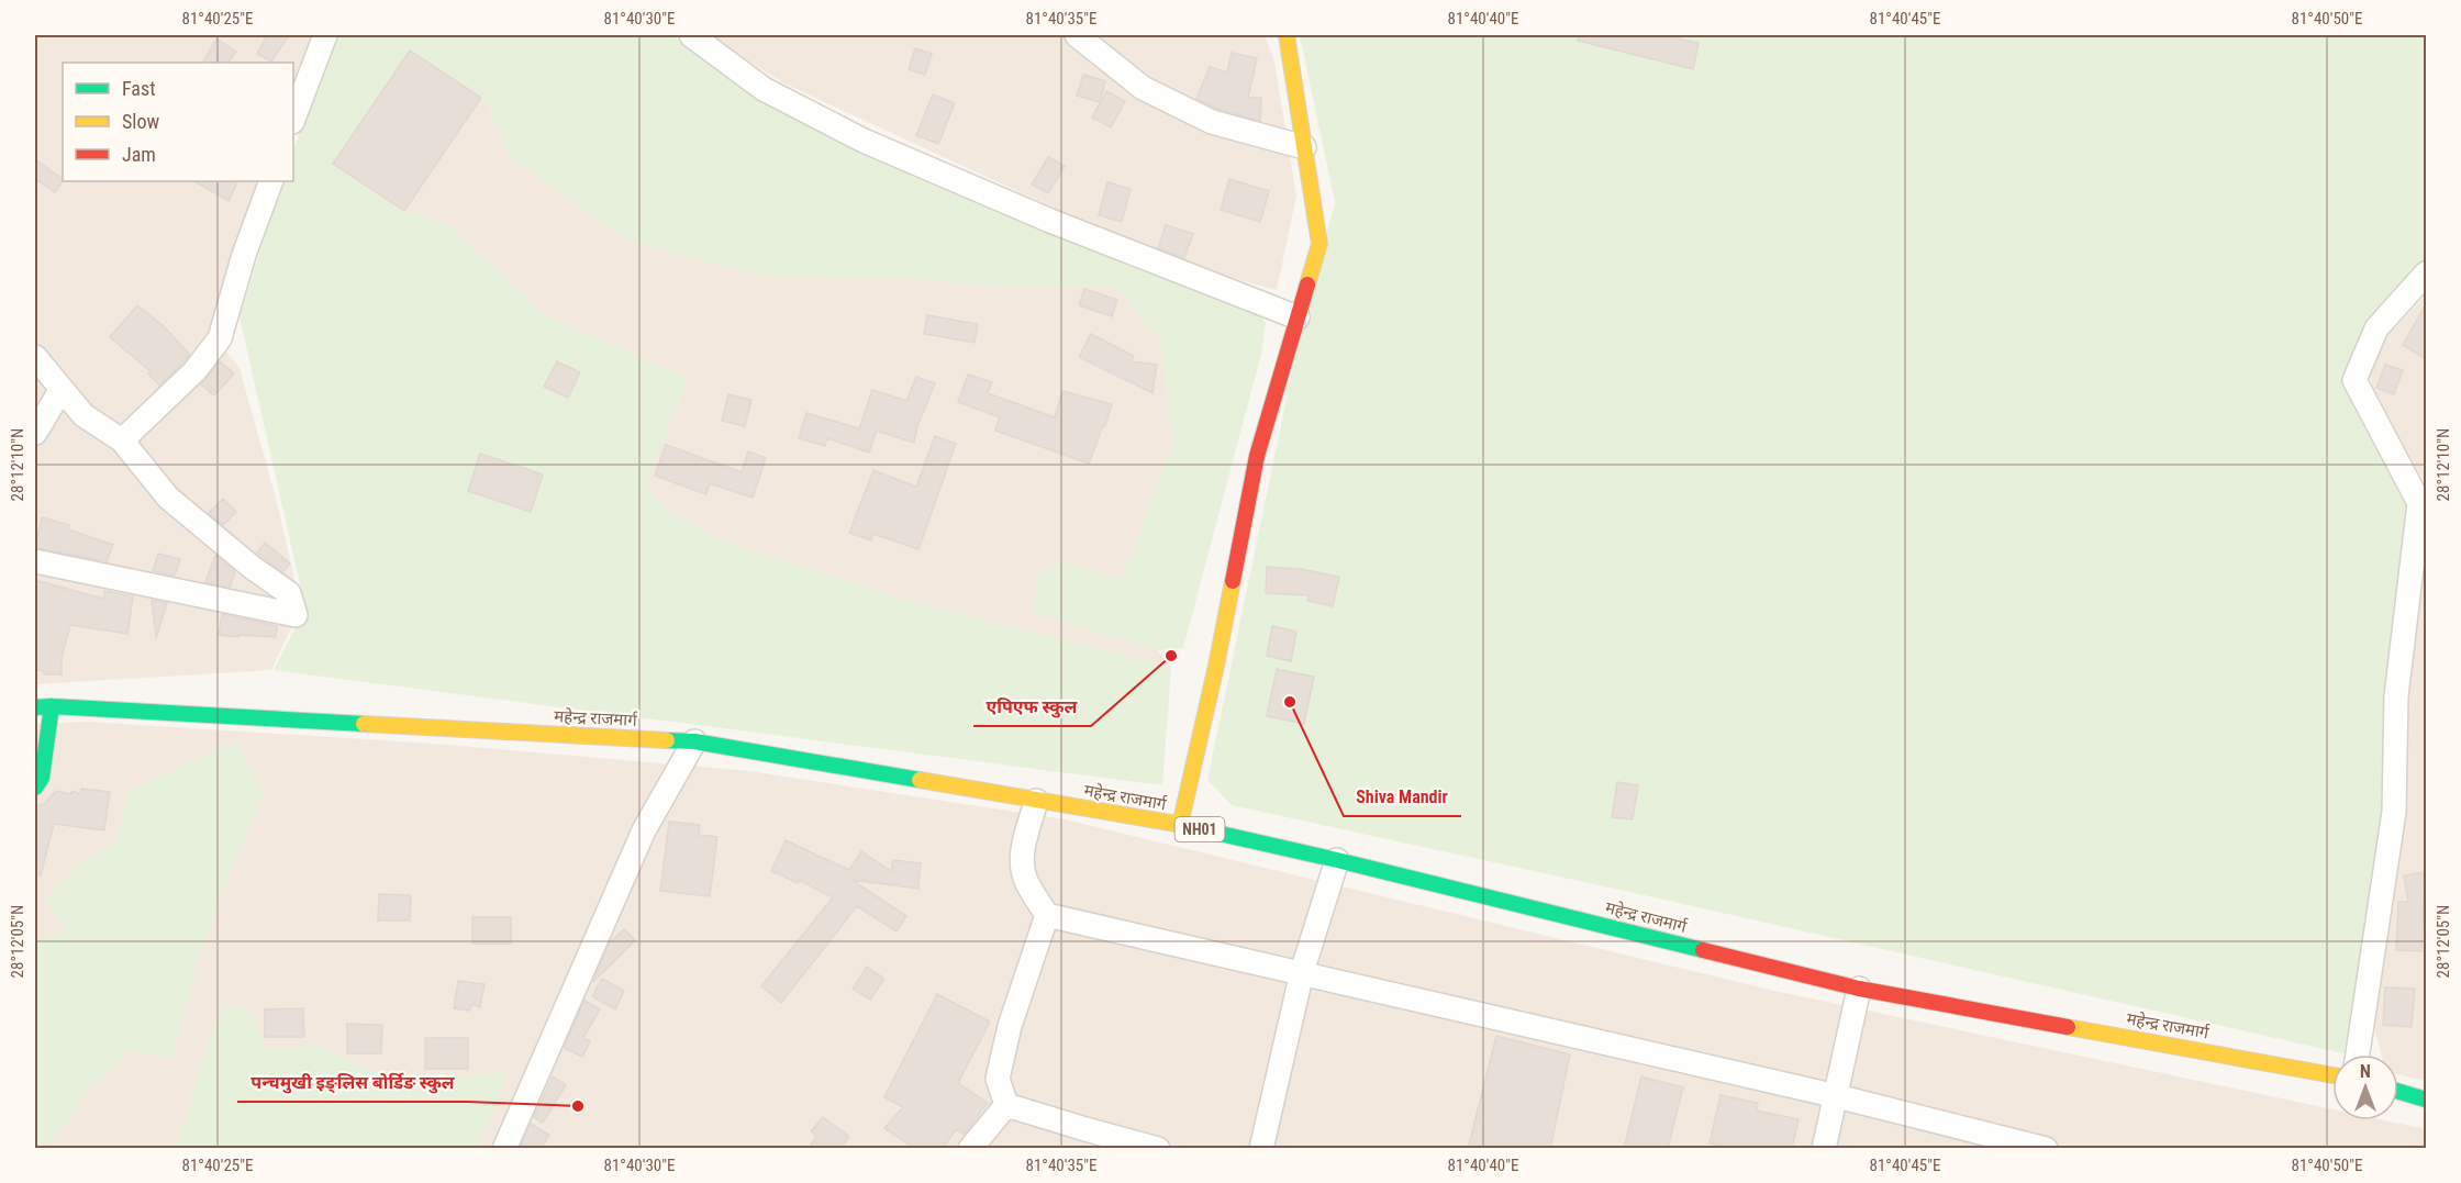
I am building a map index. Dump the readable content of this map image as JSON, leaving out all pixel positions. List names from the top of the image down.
{
  "streets": {
    "main road": ["महेन्द्र राजमार्ग", "NH01"]
  },
  "places": ["एपिएफ स्कुल", "Shiva Mandir", "पन्चमुखी इङ्लिस बोर्डिङ स्कुल"],
  "legend": ["Fast", "Slow", "Jam"],
  "north": "top",
  "coordinates": [
    "81°40'25\"E",
    "81°40'30\"E",
    "81°40'35\"E",
    "81°40'40\"E",
    "81°40'45\"E",
    "81°40'50\"E",
    "28°12'10\"N",
    "28°12'05\"N"
  ]
}
